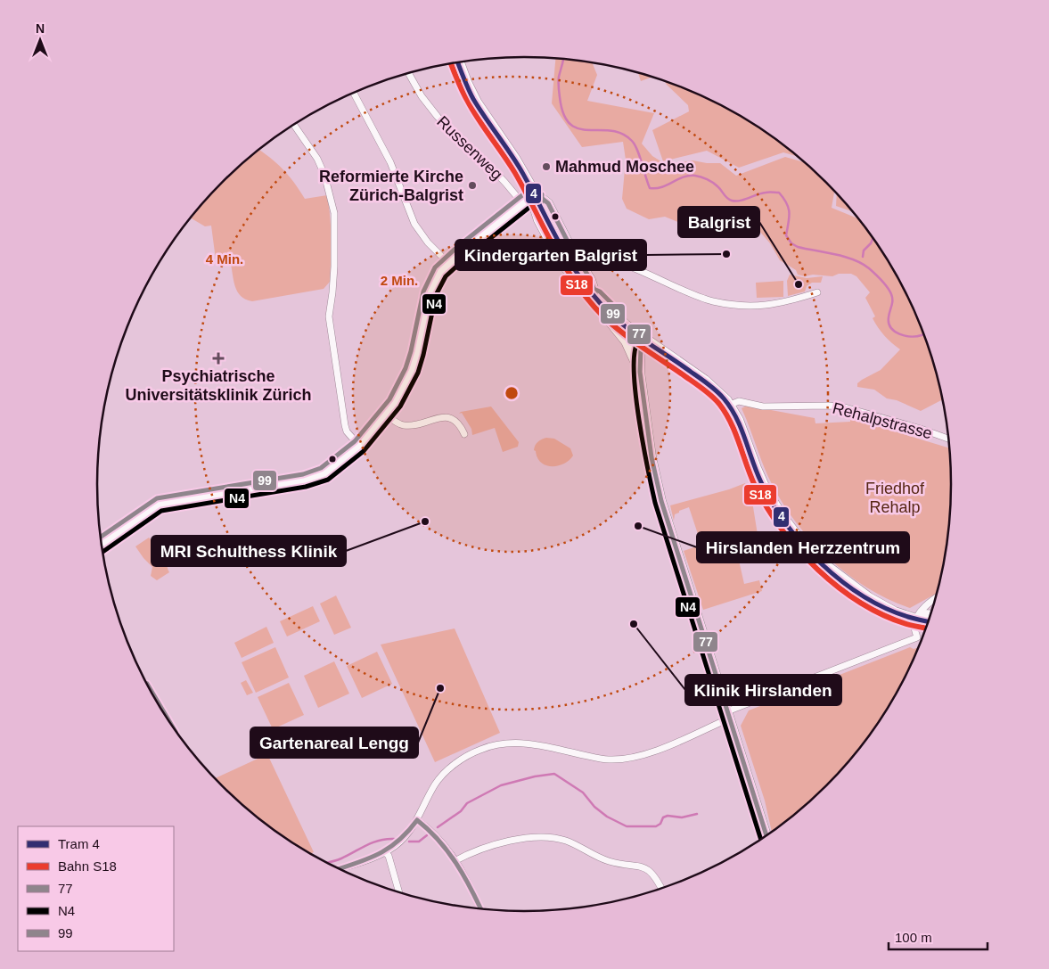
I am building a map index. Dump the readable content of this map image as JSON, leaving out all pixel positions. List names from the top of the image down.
{
  "streets": {
    "street": ["Russenweg", "Rehalpstrasse"]
  },
  "parks": ["Friedhof Rehalp"],
  "places": {
    "other": [
      "Mahmud Moschee",
      "Reformierte Kirche Zürich-Balgrist",
      "Kindergarten Balgrist",
      "Balgrist",
      "MRI Schulthess Klinik",
      "Hirslanden Herzzentrum",
      "Klinik Hirslanden",
      "Gartenareal Lengg"
    ],
    "health": ["Psychiatrische Universitätsklinik Zürich"]
  },
  "lines": [
    "tram line 4",
    "transit line N4",
    "rail line S18",
    "transit line 99",
    "transit line 77"
  ],
  "legend": [
    "Tram 4",
    "Bahn S18",
    "77",
    "N4",
    "99"
  ],
  "scale_bar": "100 m",
  "north": "top",
  "rings": ["4 Min.", "2 Min."]
}
